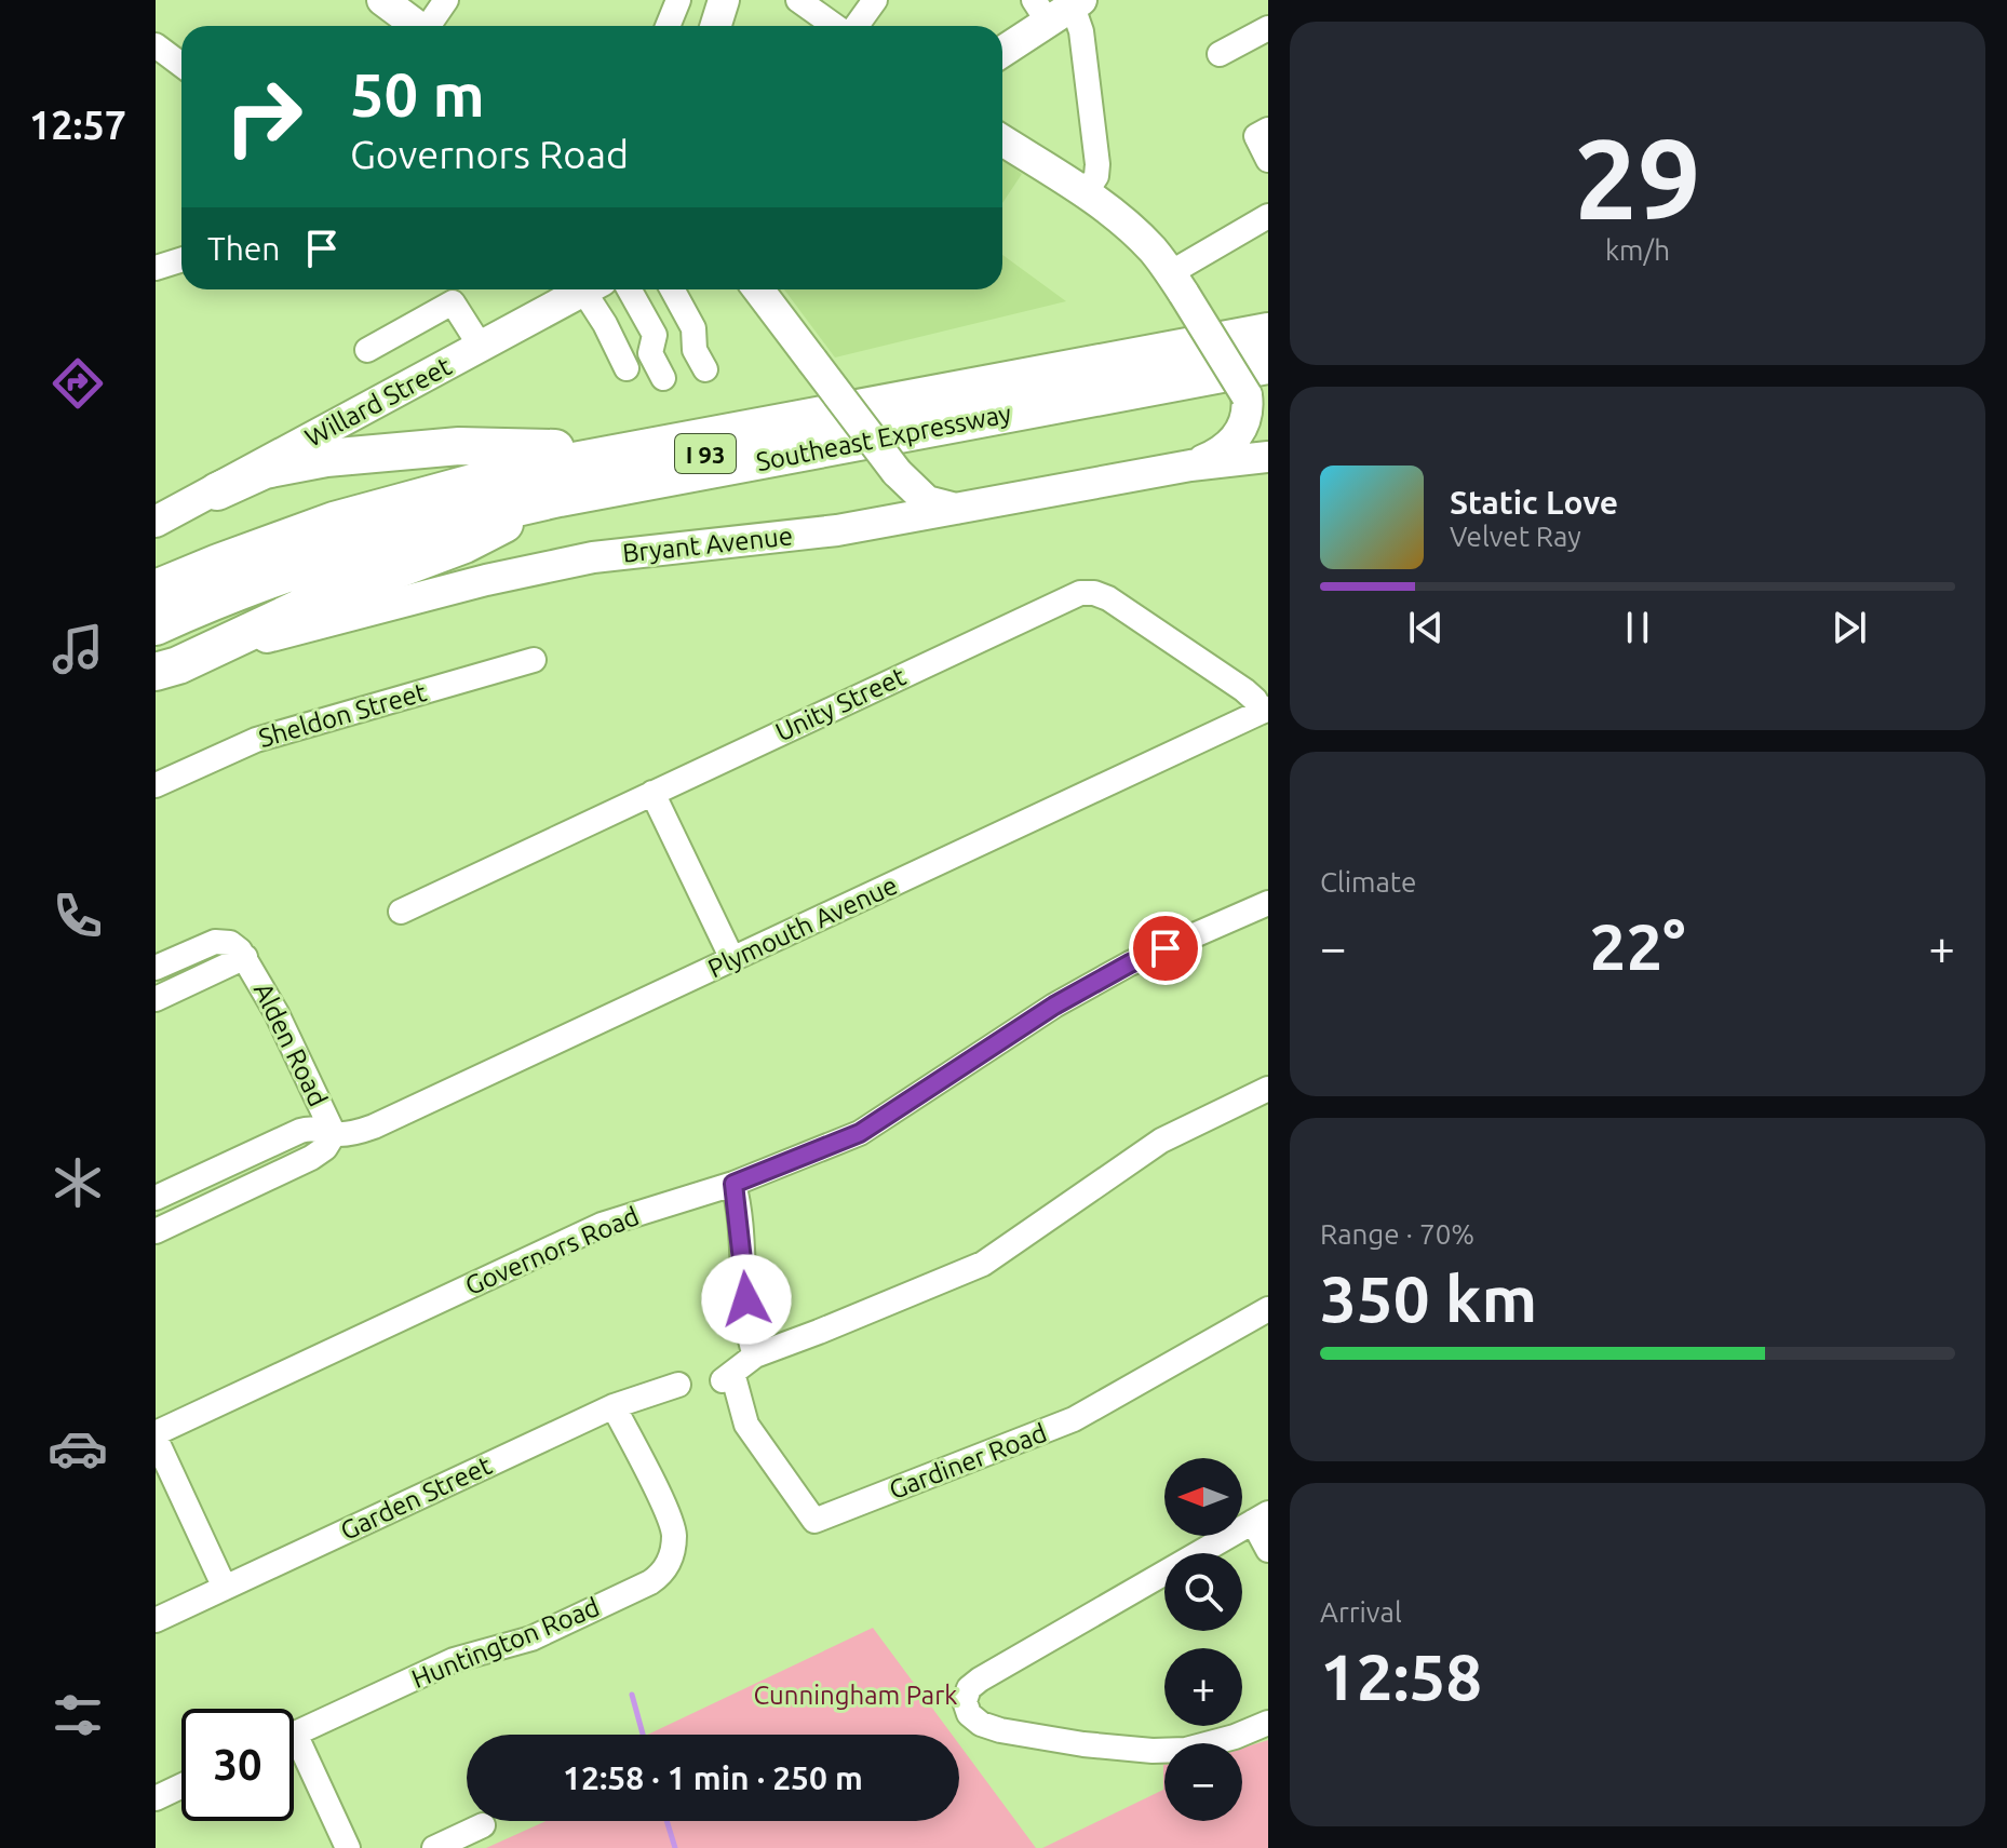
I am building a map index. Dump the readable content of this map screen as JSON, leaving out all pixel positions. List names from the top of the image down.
{
  "streets": {
    "highway": ["Southeast Expressway", "I 93"],
    "main road": ["Willard Street", "Bryant Avenue"],
    "street": [
      "Unity Street",
      "Sheldon Street",
      "Plymouth Avenue",
      "Alden Road",
      "Governors Road",
      "Gardiner Road",
      "Garden Street",
      "Huntington Road"
    ]
  },
  "crossings": [
    ["Unity Street", "Plymouth Avenue"],
    ["Plymouth Avenue", "Alden Road"],
    ["Garden Street", "Huntington Road"]
  ],
  "parks": ["Cunningham Park"],
  "north": "left",
  "page": {
    "tabs": "12:57",
    "tile": [
      ["29", "km/h"],
      "Climate",
      ["Range · 70%", "350 km"],
      ["Arrival", "12:58"]
    ],
    "turn": ["50 m", "Governors Road"],
    "then": "Then",
    "song": ["Static Love", "Velvet Ray"],
    "heat": ["−", "22°", "+"],
    "map_buttons": ["+", "−"],
    "limit": "30",
    "trip": "12:58 · 1 min · 250 m"
  }
}
